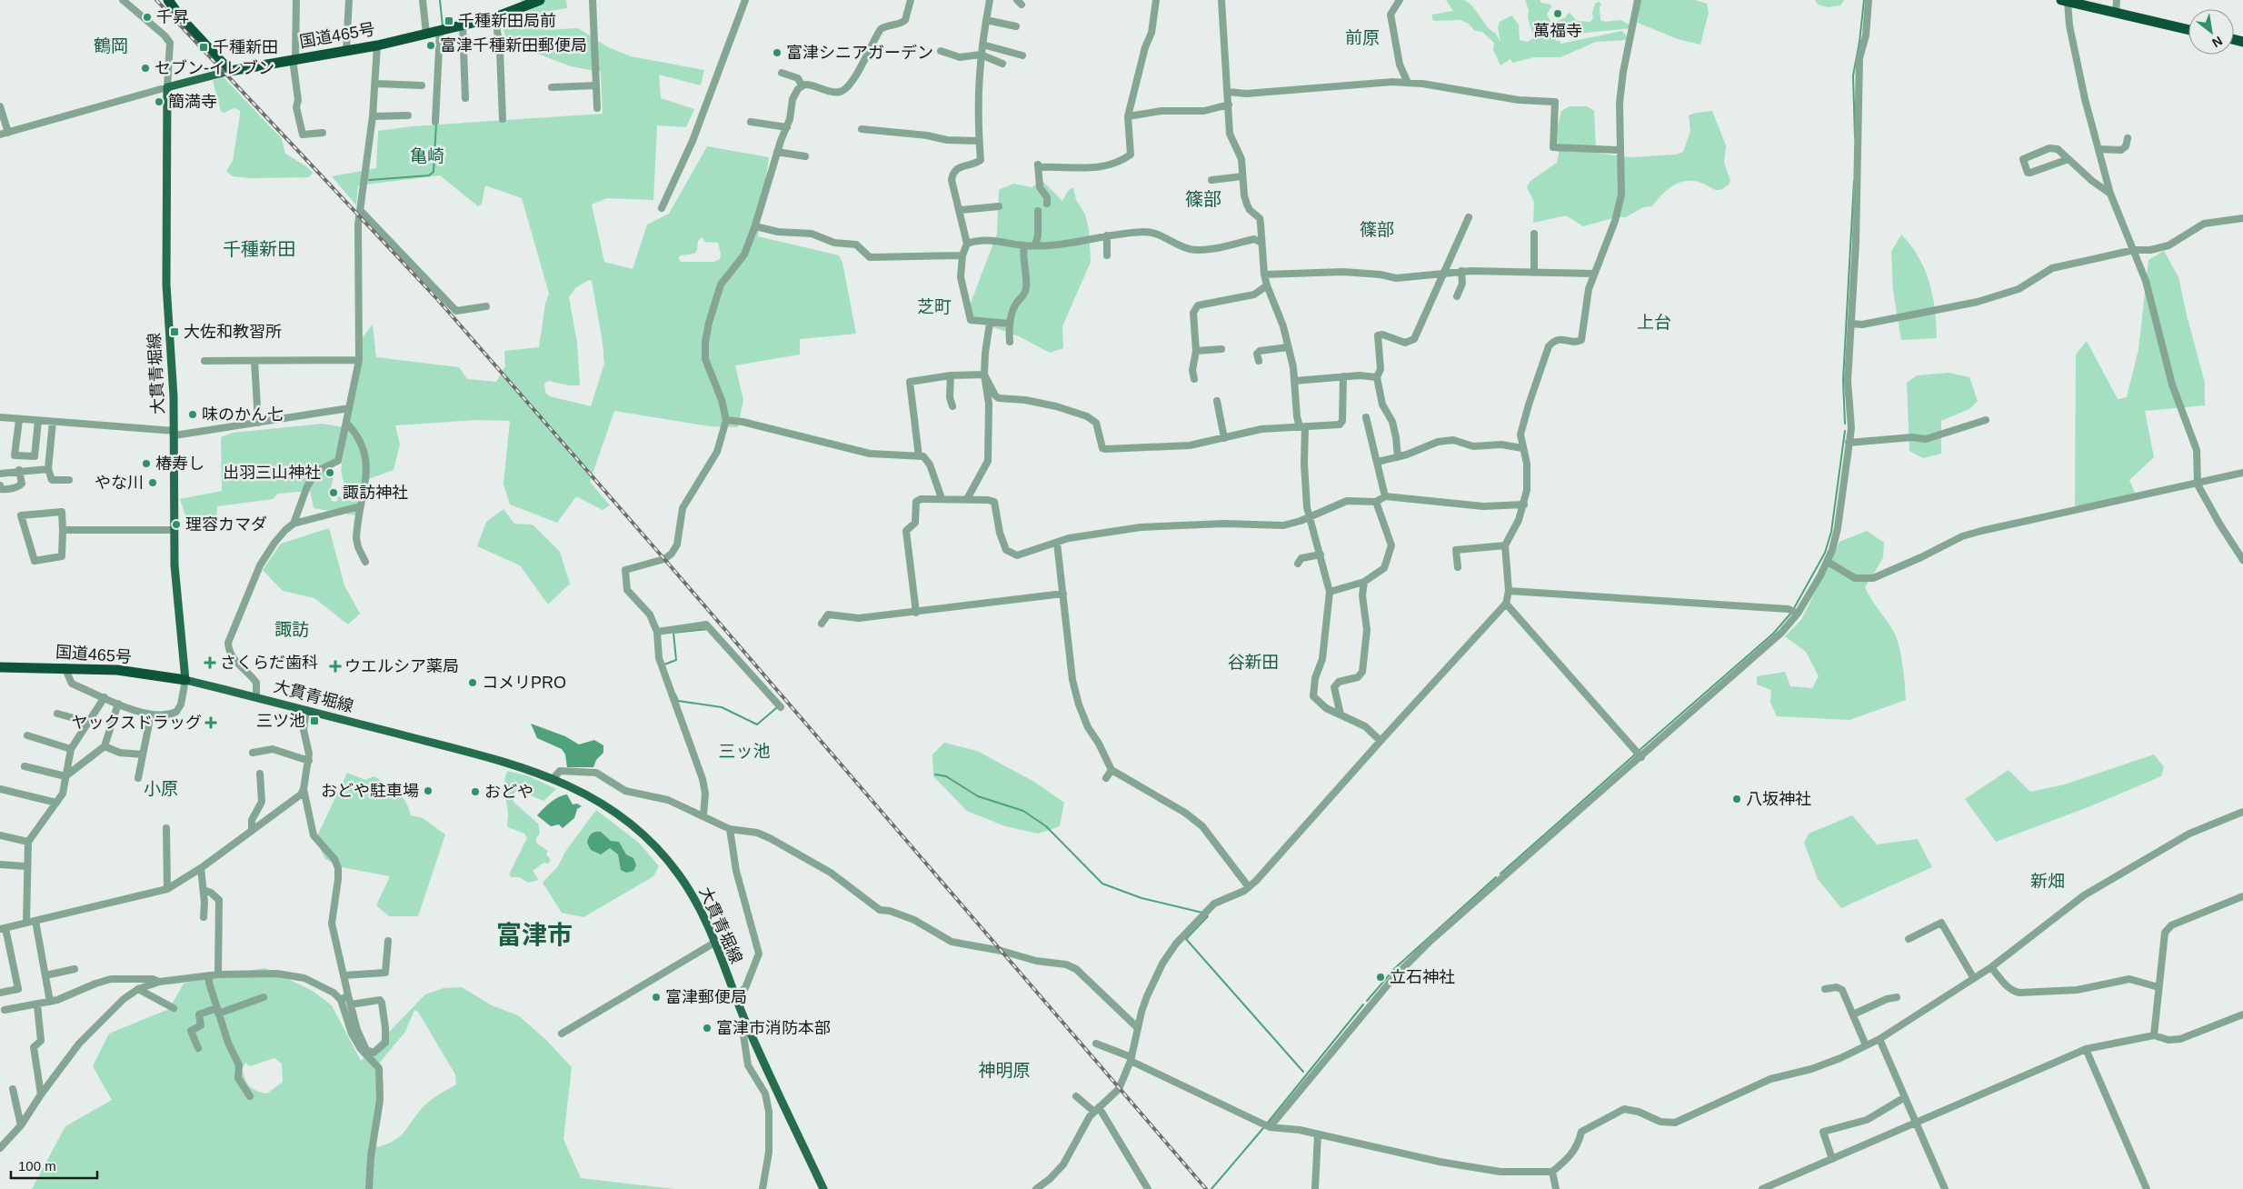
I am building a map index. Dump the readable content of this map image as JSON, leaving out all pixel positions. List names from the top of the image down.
{
  "streets": {
    "highway": ["国道465号"],
    "main road": ["大貫青堀線"]
  },
  "crossings": [
    ["国道465号", "大貫青堀線"]
  ],
  "districts": [
    "前原",
    "鶴岡",
    "亀崎",
    "篠部",
    "篠部",
    "千種新田",
    "芝町",
    "上台",
    "諏訪",
    "谷新田",
    "三ッ池",
    "小原",
    "新畑",
    "富津市",
    "神明原"
  ],
  "places": {
    "other": [
      "萬福寺",
      "千昇",
      "富津千種新田郵便局",
      "富津シニアガーデン",
      "セブン-イレブン",
      "簡満寺",
      "味のかん七",
      "椿寿し",
      "出羽三山神社",
      "やな川",
      "諏訪神社",
      "理容カマダ",
      "コメリPRO",
      "おどや駐車場",
      "おどや",
      "八坂神社",
      "立石神社",
      "富津郵便局",
      "富津市消防本部"
    ],
    "transit": [
      "千種新田局前",
      "千種新田",
      "大佐和教習所",
      "三ツ池"
    ],
    "health": ["さくらだ歯科", "ウエルシア薬局", "ヤックスドラッグ"]
  },
  "scale_bar": "100 m",
  "north": "bottom right"
}
